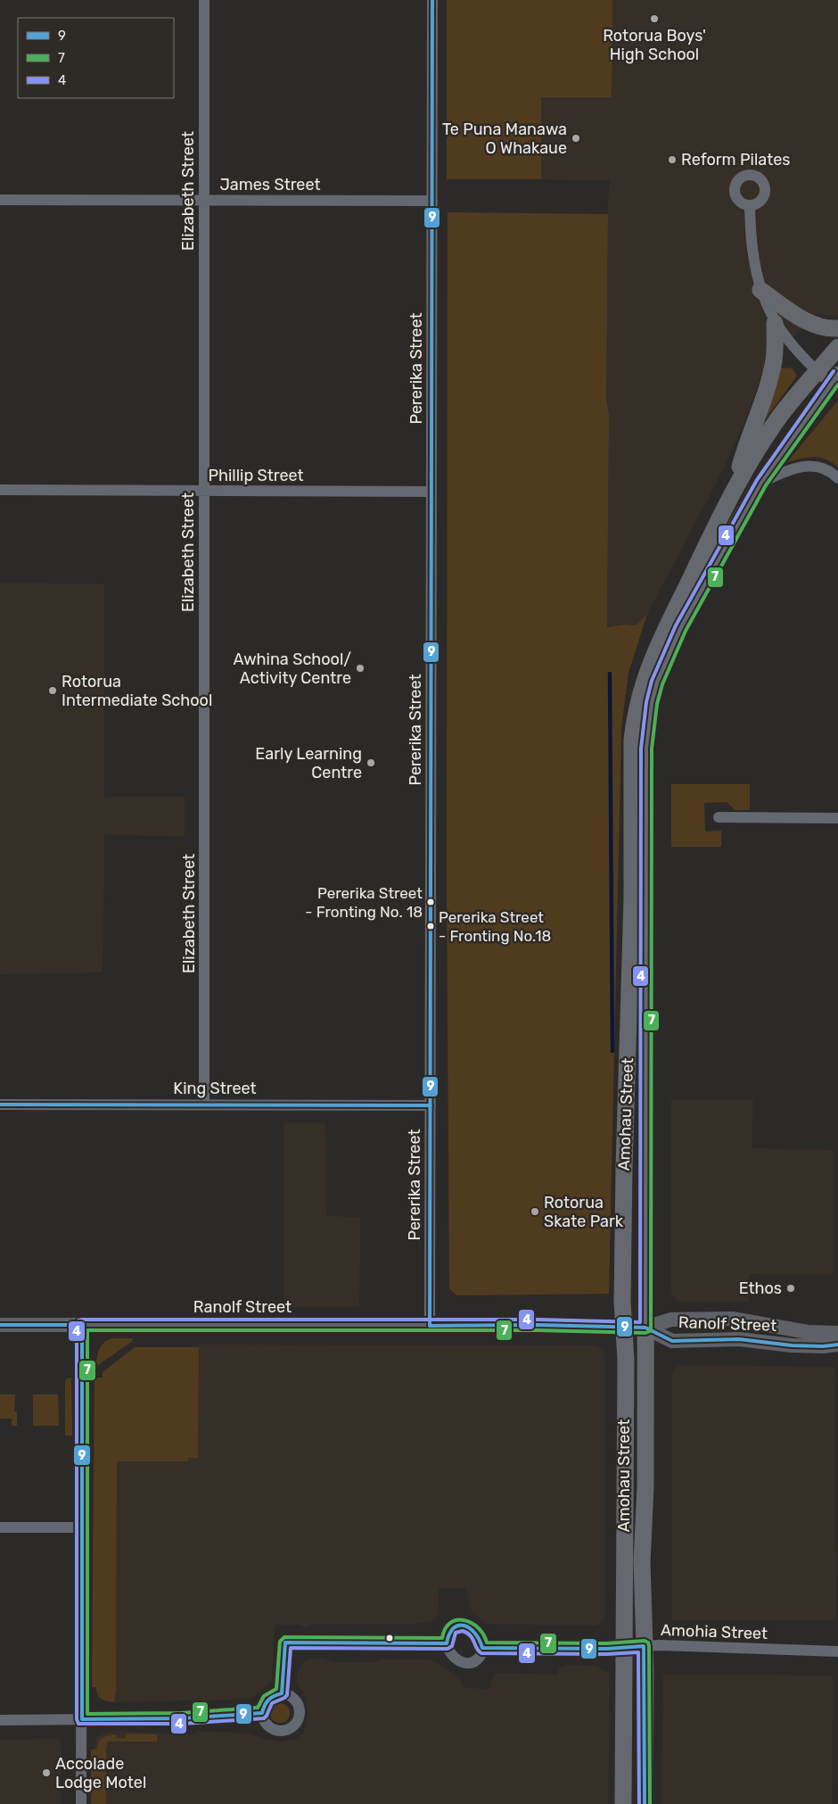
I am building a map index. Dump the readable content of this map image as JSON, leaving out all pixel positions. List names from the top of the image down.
{
  "streets": {
    "main road": ["Amohau Street"],
    "street": [
      "James Street",
      "Elizabeth Street",
      "Pererika Street",
      "Phillip Street",
      "King Street",
      "Ranolf Street",
      "Amohia Street"
    ]
  },
  "crossings": [
    ["James Street", "Elizabeth Street"],
    ["James Street", "Pererika Street"],
    ["Elizabeth Street", "Phillip Street"],
    ["Elizabeth Street", "King Street"],
    ["Pererika Street", "Phillip Street"],
    ["Pererika Street", "King Street"],
    ["Pererika Street", "Ranolf Street"],
    ["Amohau Street", "Ranolf Street"],
    ["Amohau Street", "Amohia Street"]
  ],
  "places": [
    "Rotorua Boys' High School",
    "Te Puna Manawa O Whakaue",
    "Reform Pilates",
    "Awhina School/ Activity Centre",
    "Rotorua Intermediate School",
    "Early Learning Centre",
    "Pererika Street - Fronting No. 18",
    "Pererika Street - Fronting No.18",
    "Rotorua Skate Park",
    "Ethos",
    "Accolade Lodge Motel"
  ],
  "lines": ["transit line 9", "transit line 4", "transit line 7"],
  "legend": ["9", "7", "4"]
}
